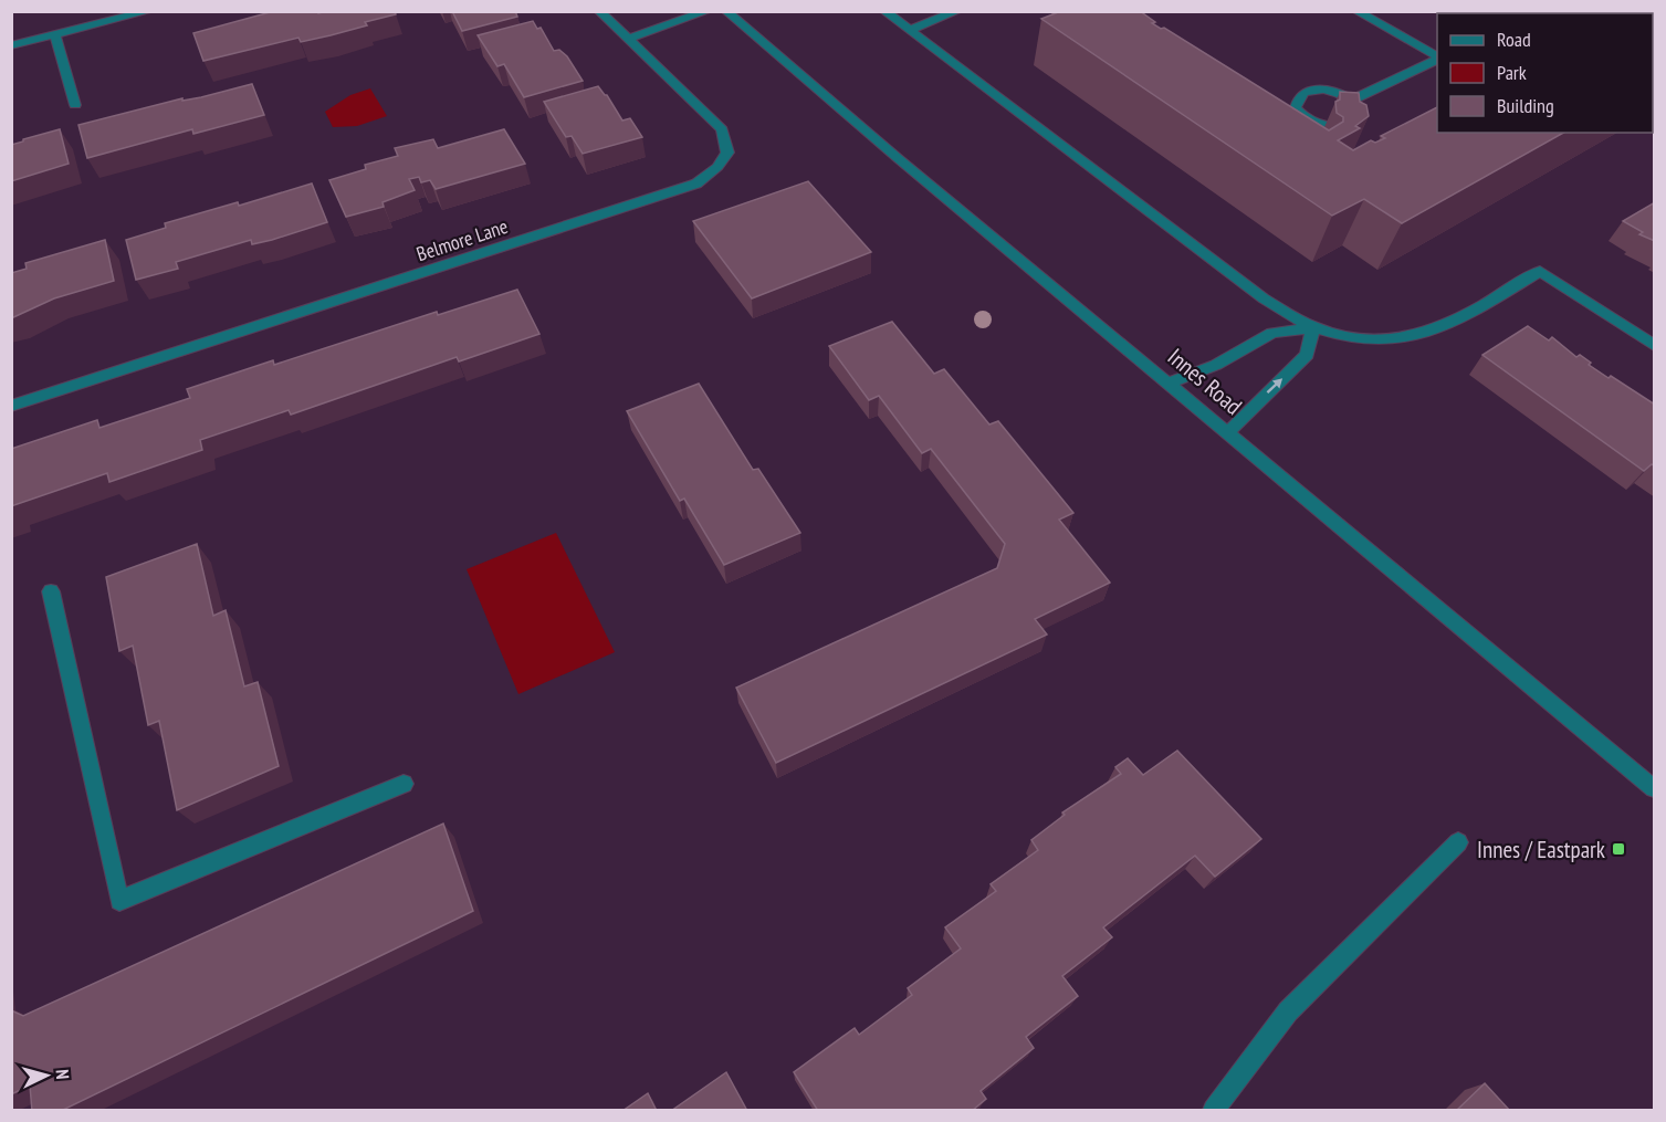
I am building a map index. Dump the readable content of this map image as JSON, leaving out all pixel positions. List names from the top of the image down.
{
  "streets": {
    "street": ["Belmore Lane", "Innes Road"]
  },
  "places": {
    "transit": ["Innes / Eastpark"]
  },
  "legend": ["Road", "Park", "Building"],
  "north": "right"
}
